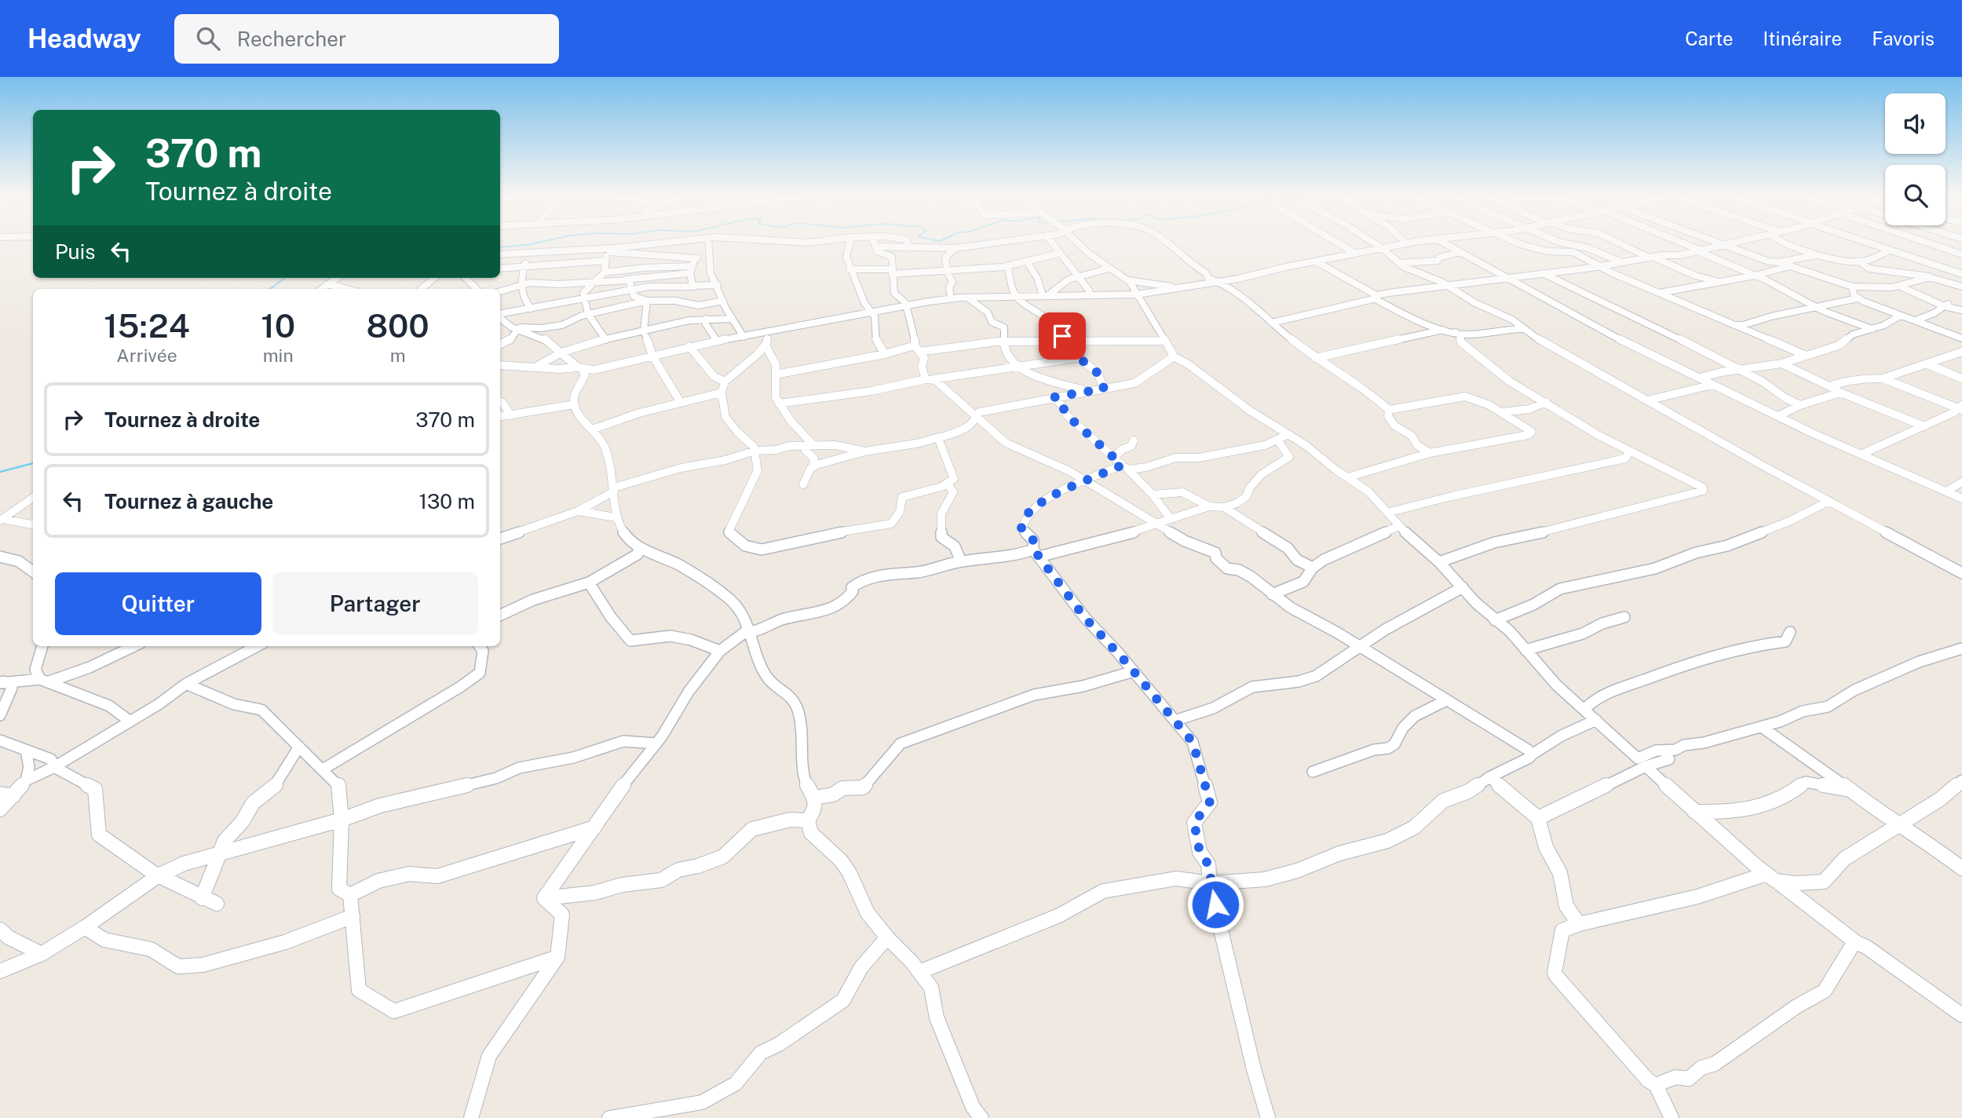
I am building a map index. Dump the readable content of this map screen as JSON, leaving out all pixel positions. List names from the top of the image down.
{
  "page": {
    "header": "Headway",
    "search": "Rechercher",
    "nav": ["Carte", "Itinéraire", "Favoris"],
    "turn": ["370 m", "Tournez à droite"],
    "then": "Puis",
    "eta": [
      "15:24",
      "Arrivée",
      "10",
      "min",
      "800",
      "m"
    ],
    "list": [
      {
        "name": "Tournez à droite",
        "value": "370 m"
      },
      {
        "name": "Tournez à gauche",
        "value": "130 m"
      }
    ],
    "buttons": ["Quitter", "Partager"]
  }
}
